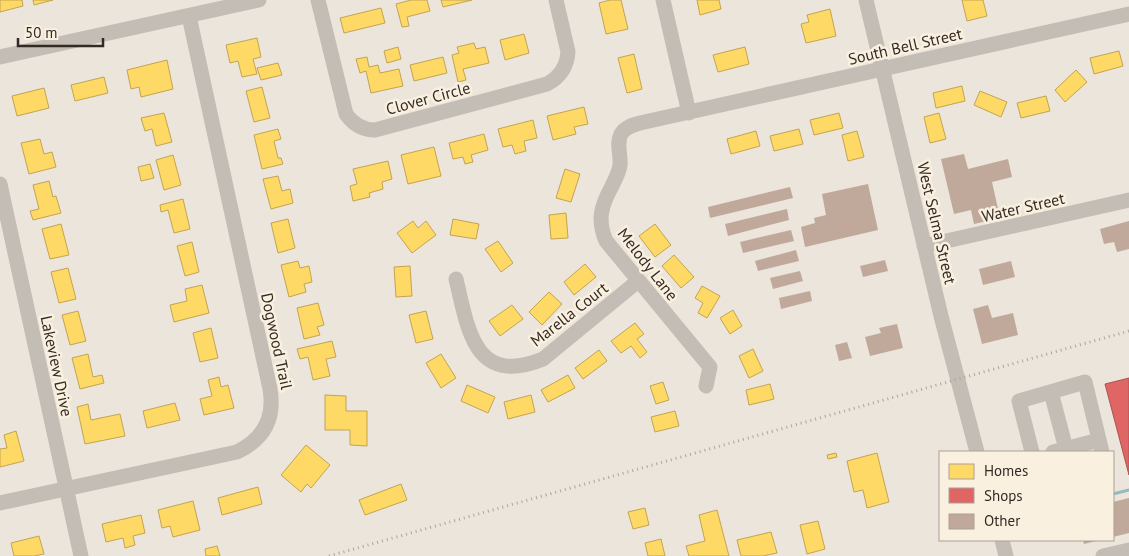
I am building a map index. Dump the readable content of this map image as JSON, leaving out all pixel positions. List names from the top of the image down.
{
  "streets": {
    "street": [
      "South Bell Street",
      "Clover Circle",
      "Water Street",
      "West Selma Street",
      "Melody Lane",
      "Marella Court",
      "Dogwood Trail",
      "Lakeview Drive"
    ]
  },
  "crossings": [
    ["South Bell Street", "West Selma Street"],
    ["South Bell Street", "Melody Lane"],
    ["Water Street", "West Selma Street"],
    ["Melody Lane", "Marella Court"],
    ["Dogwood Trail", "Lakeview Drive"]
  ],
  "legend": ["Homes", "Shops", "Other"],
  "scale_bar": "50 m"
}
